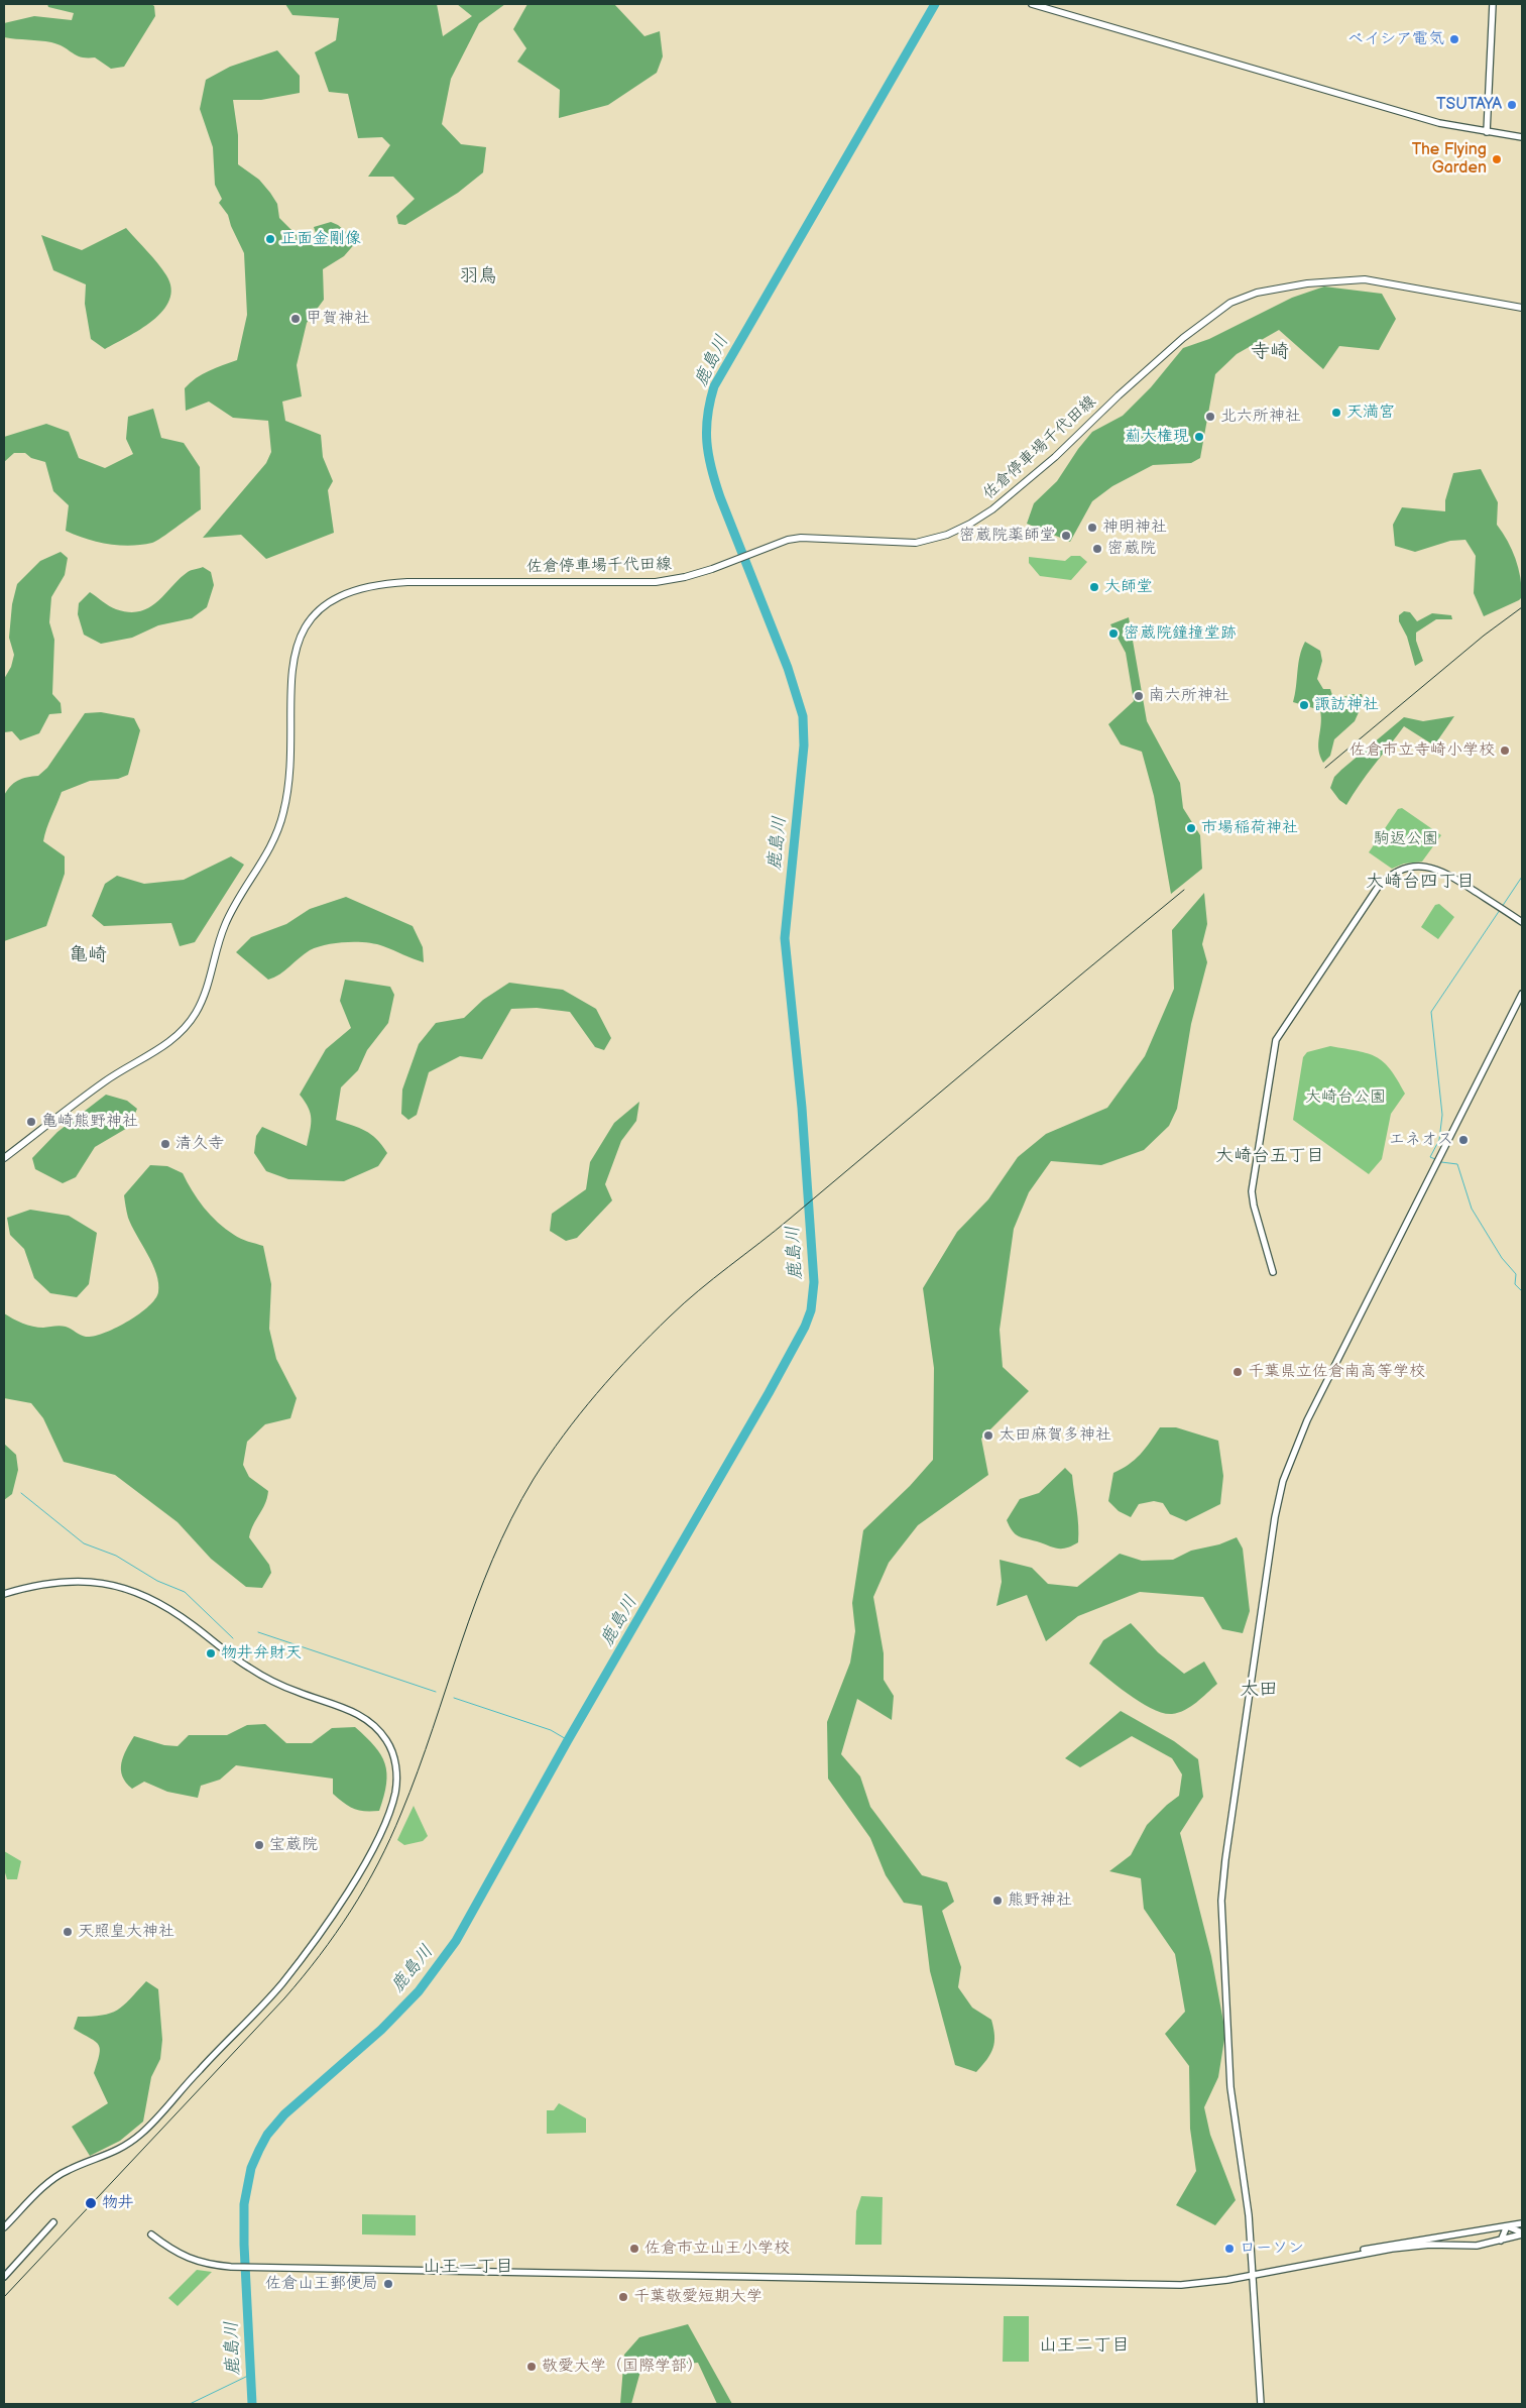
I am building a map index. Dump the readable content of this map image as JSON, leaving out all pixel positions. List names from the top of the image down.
{
  "streets": {
    "main road": ["佐倉停車場千代田線"]
  },
  "districts": [
    "羽鳥",
    "寺崎",
    "大崎台四丁目",
    "亀崎",
    "大崎台五丁目",
    "太田",
    "山王一丁目",
    "山王二丁目"
  ],
  "water": ["鹿島川"],
  "parks": ["駒返公園", "大崎台公園"],
  "places": [
    "ベイシア電気",
    "TSUTAYA",
    "The Flying Garden",
    "正面金剛像",
    "甲賀神社",
    "天満宮",
    "北六所神社",
    "薊大権現",
    "神明神社",
    "密蔵院薬師堂",
    "密蔵院",
    "大師堂",
    "密蔵院鐘撞堂跡",
    "南六所神社",
    "諏訪神社",
    "佐倉市立寺崎小学校",
    "市場稲荷神社",
    "亀崎熊野神社",
    "エネオス",
    "清久寺",
    "千葉県立佐倉南高等学校",
    "太田麻賀多神社",
    "物井弁財天",
    "宝蔵院",
    "熊野神社",
    "天照皇大神社",
    "物井",
    "佐倉市立山王小学校",
    "ローソン",
    "佐倉山王郵便局",
    "千葉敬愛短期大学",
    "敬愛大学（国際学部）"
  ]
}
